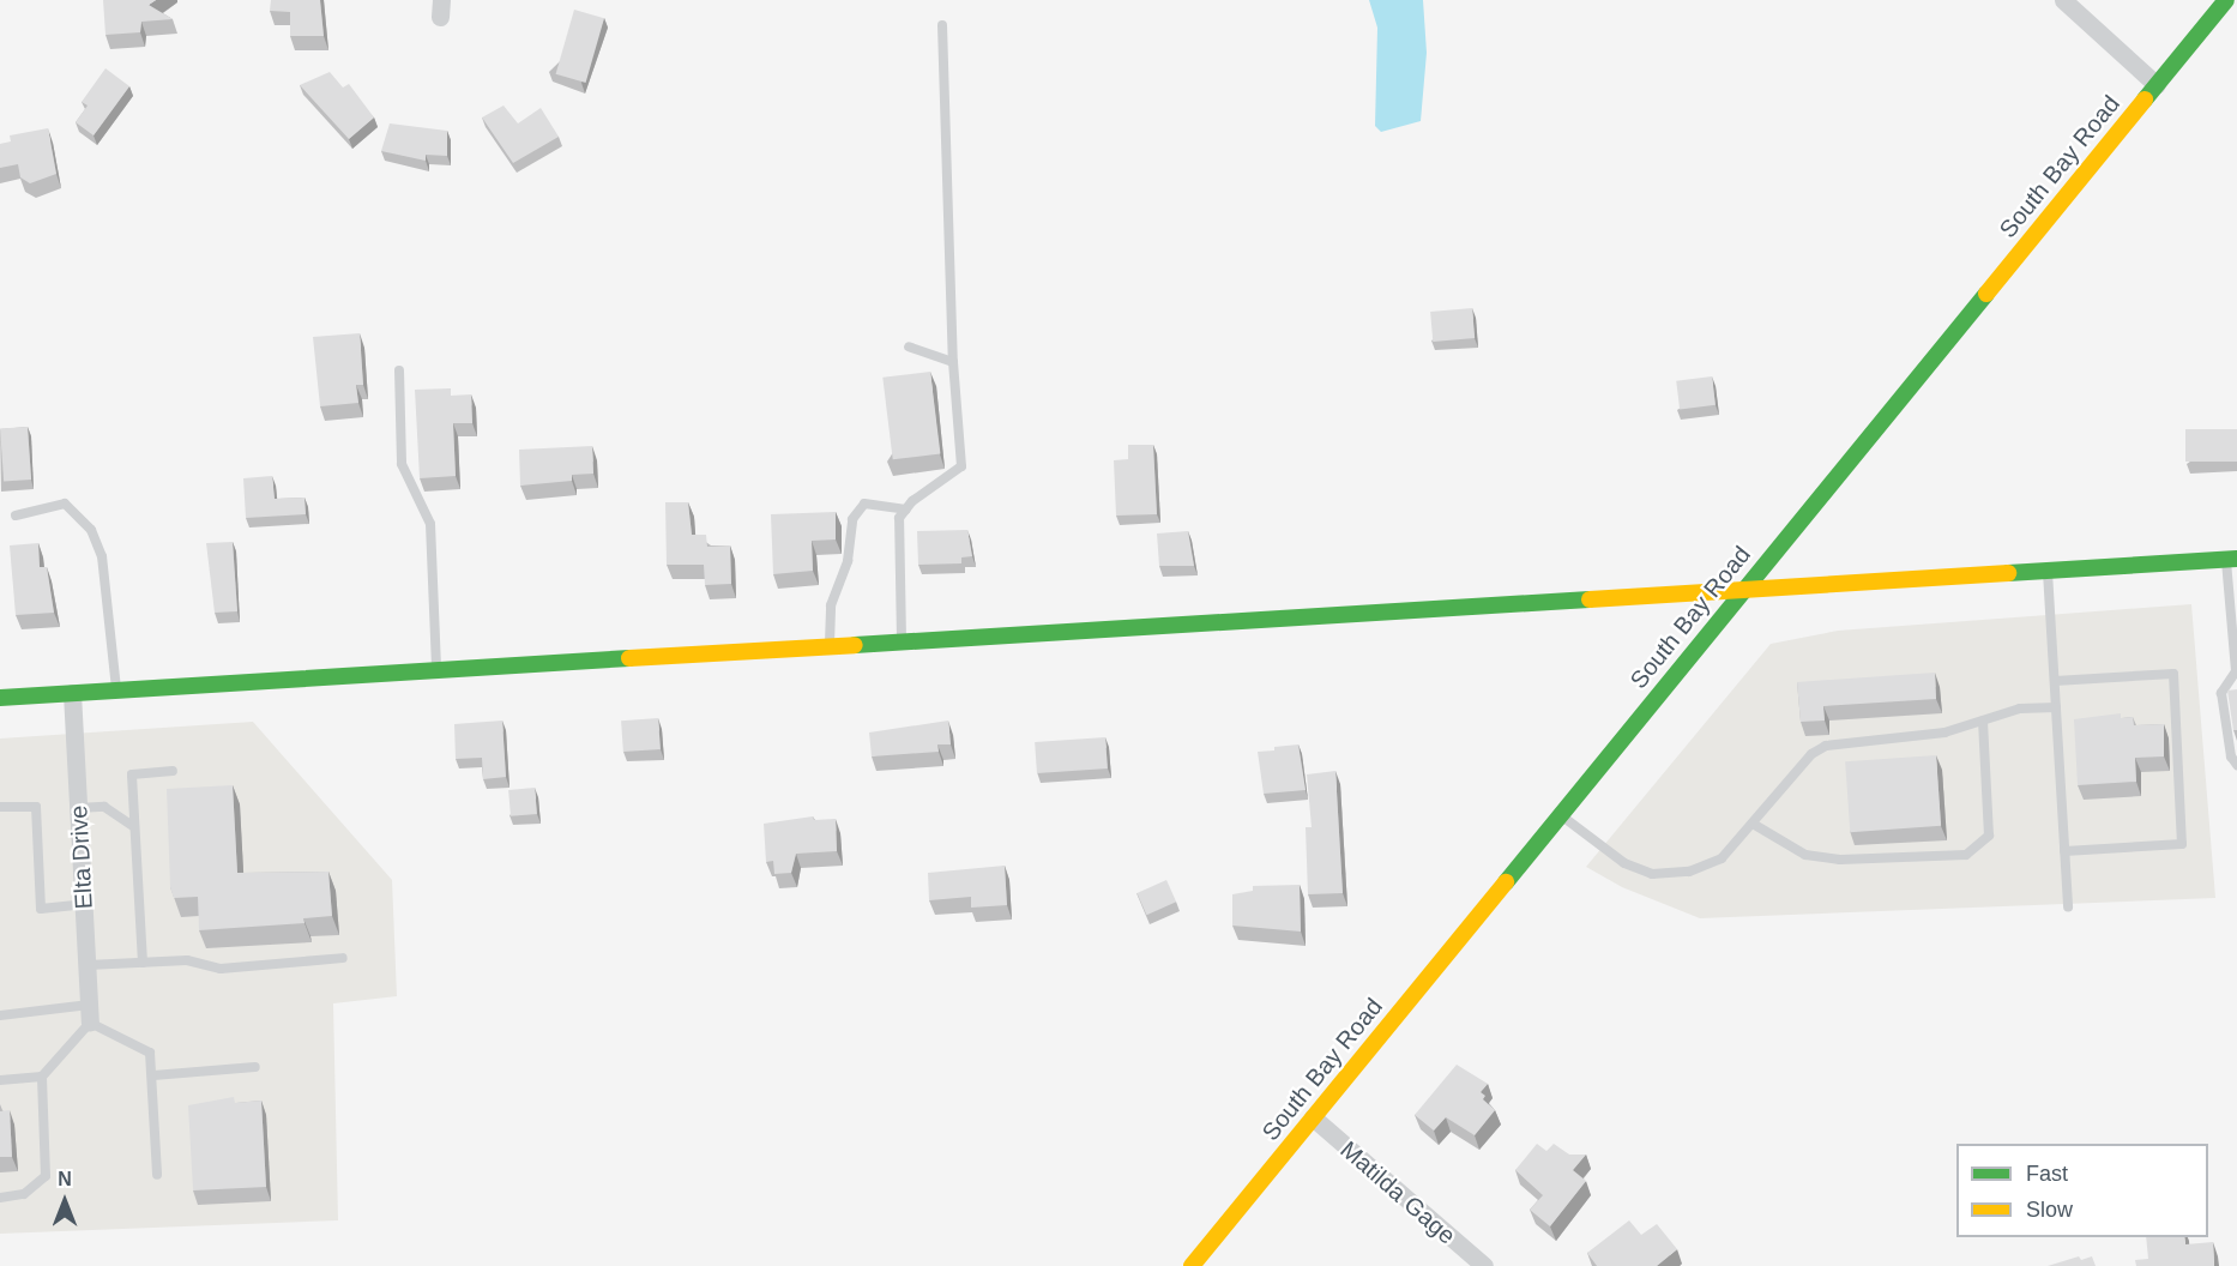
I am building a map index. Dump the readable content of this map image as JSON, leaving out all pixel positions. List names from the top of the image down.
{
  "streets": {
    "main road": ["South Bay Road"],
    "street": ["Elta Drive", "Matilda Gage"]
  },
  "crossings": [
    ["South Bay Road", "Matilda Gage"]
  ],
  "legend": ["Fast", "Slow"],
  "north": "top"
}
